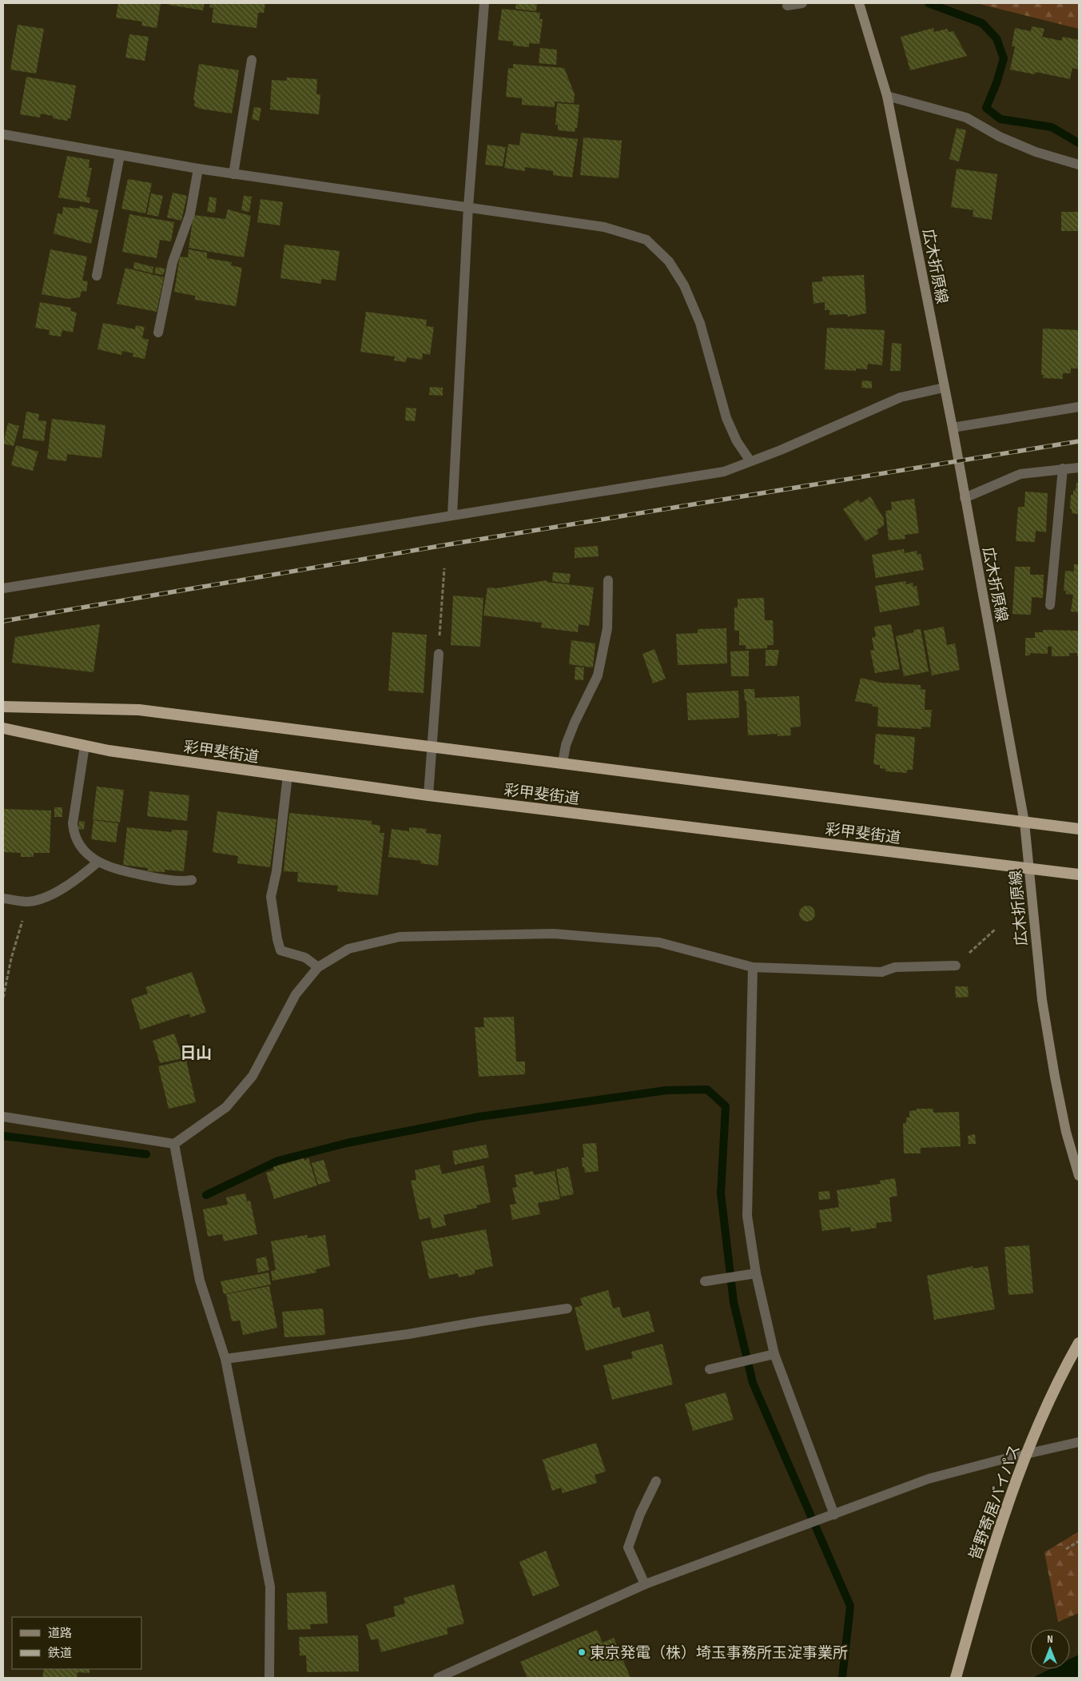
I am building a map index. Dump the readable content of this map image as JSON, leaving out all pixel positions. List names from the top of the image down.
{
  "streets": {
    "highway": ["彩甲斐街道", "皆野寄居バイパス"],
    "main road": ["広木折原線"]
  },
  "crossings": [
    ["広木折原線", "彩甲斐街道"]
  ],
  "districts": ["日山"],
  "places": ["東京発電（株）埼玉事務所玉淀事業所"],
  "legend": ["道路", "鉄道"],
  "north": "top"
}
